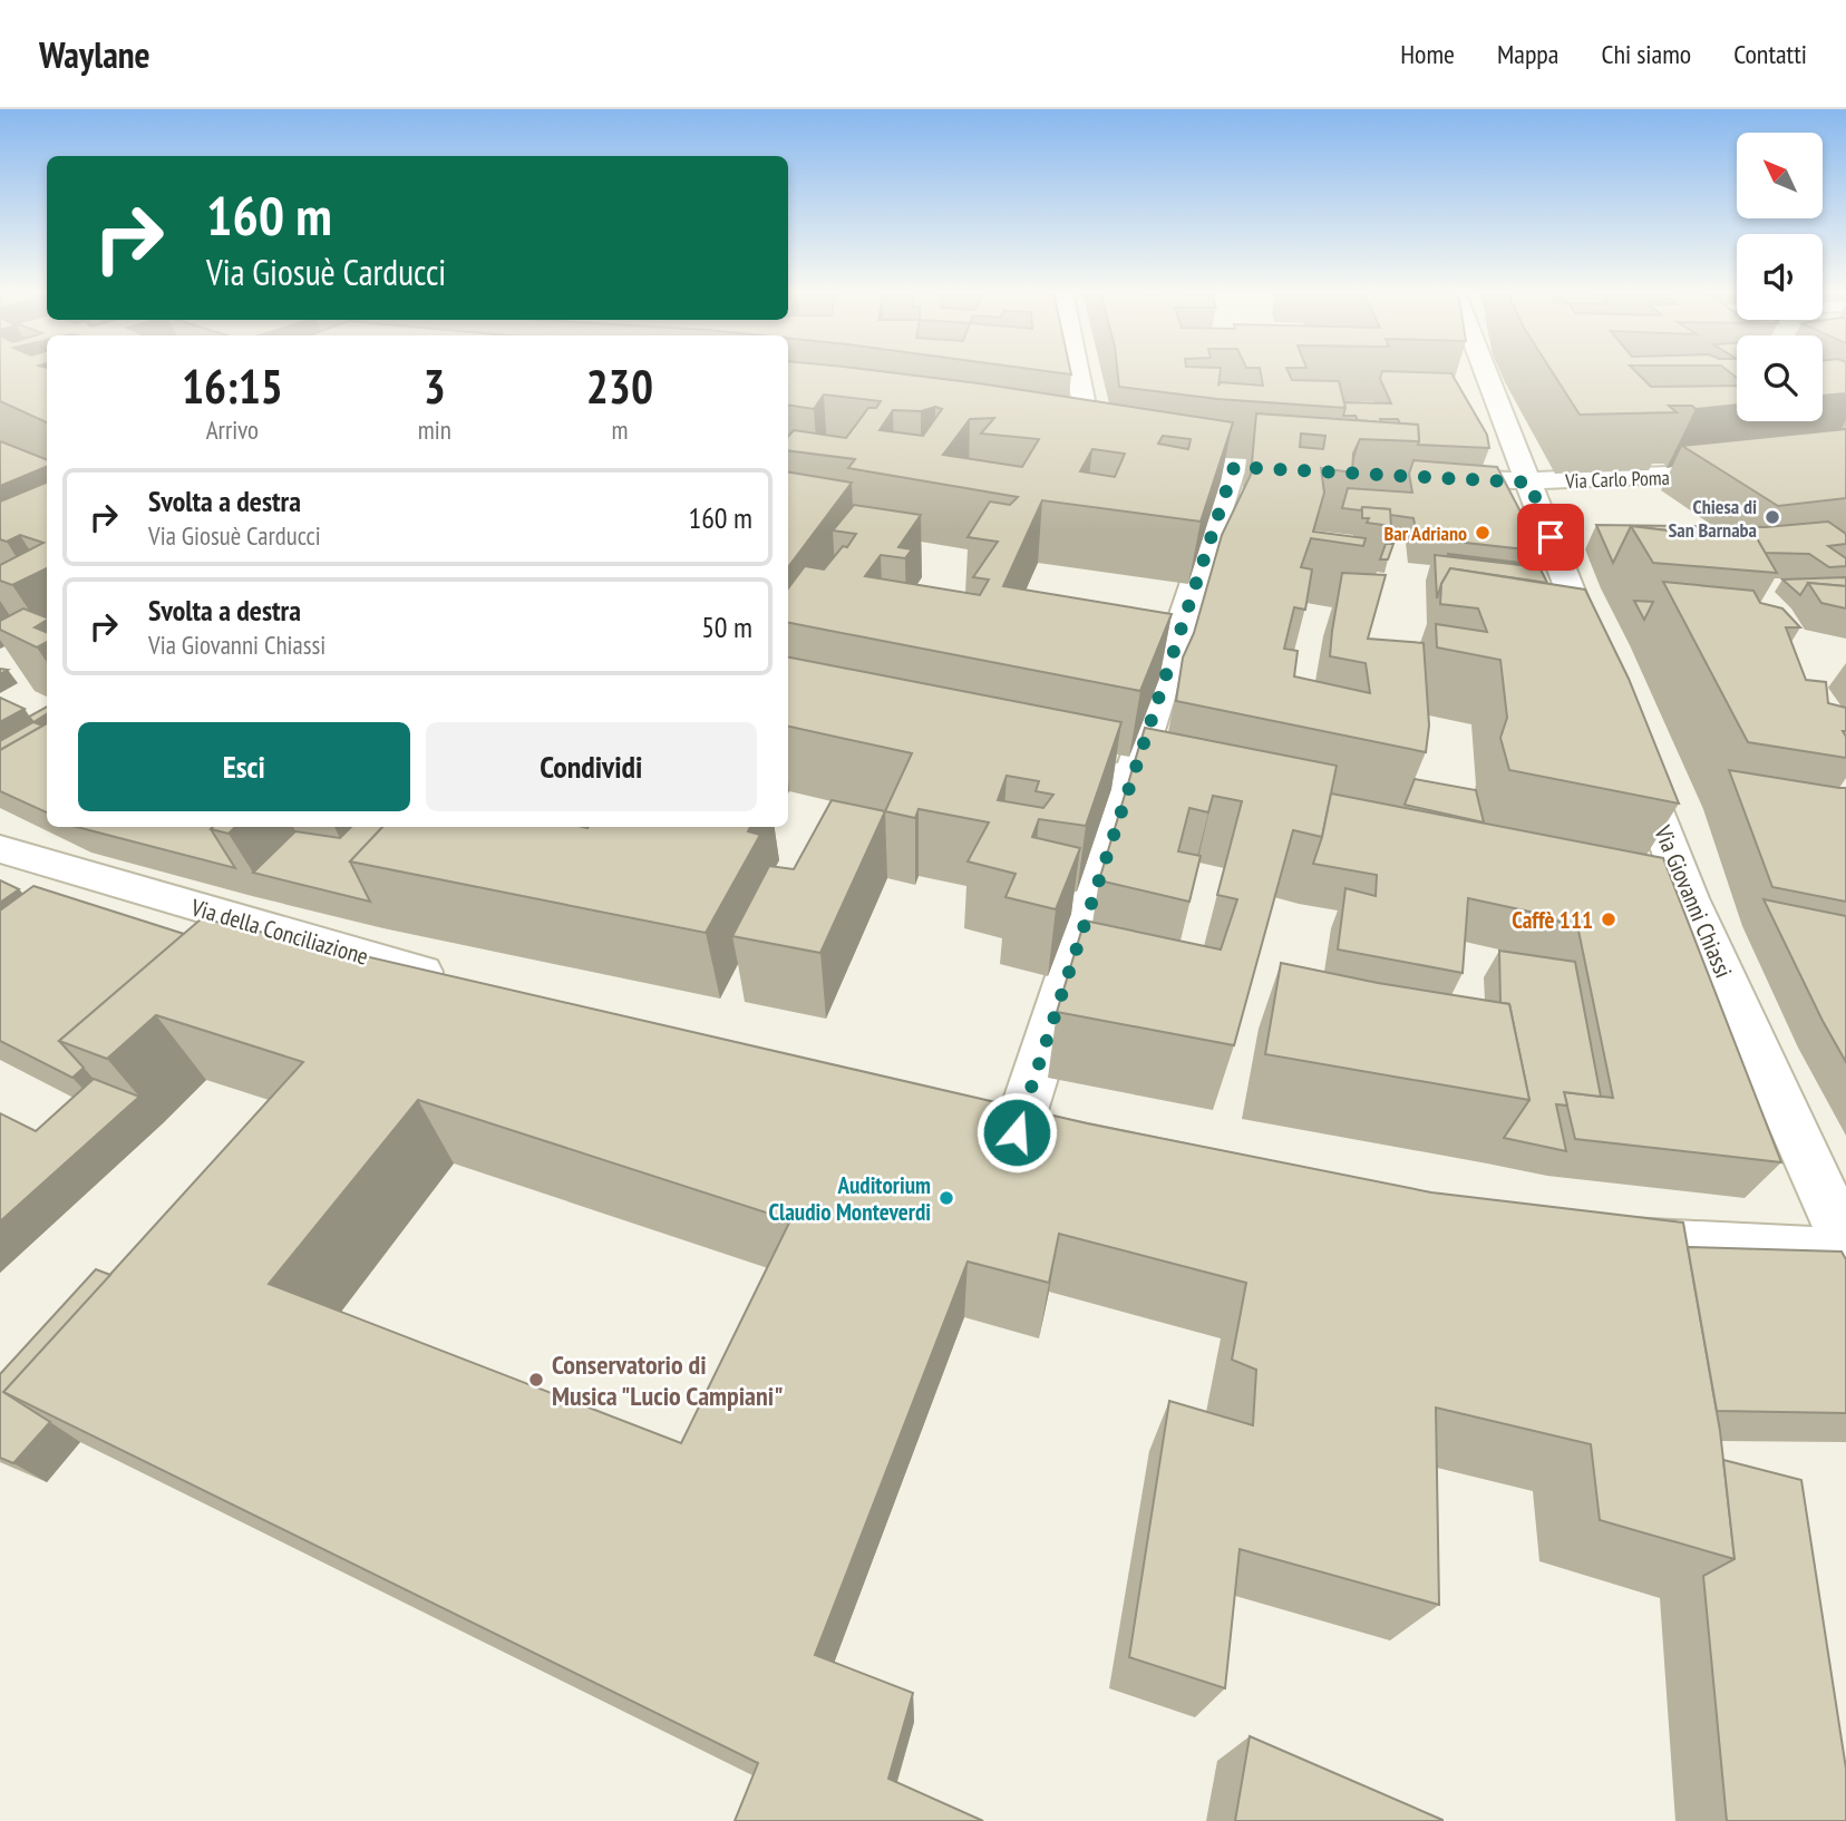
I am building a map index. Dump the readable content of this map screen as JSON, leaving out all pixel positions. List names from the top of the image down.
{
  "streets": {
    "street": ["Via Carlo Poma", "Via Giovanni Chiassi", "Via della Conciliazione"]
  },
  "places": [
    "Chiesa di San Barnaba",
    "Bar Adriano",
    "Caffè 111",
    "Auditorium Claudio Monteverdi",
    "Conservatorio di Musica \"Lucio Campiani\""
  ],
  "north": "top left",
  "page": {
    "header": "Waylane",
    "nav": [
      "Home",
      "Mappa",
      "Chi siamo",
      "Contatti"
    ],
    "turn": ["160 m", "Via Giosuè Carducci"],
    "eta": [
      "16:15",
      "Arrivo",
      "3",
      "min",
      "230",
      "m"
    ],
    "list": [
      {
        "name": "Svolta a destra",
        "note": "Via Giosuè Carducci",
        "value": "160 m"
      },
      {
        "name": "Svolta a destra",
        "note": "Via Giovanni Chiassi",
        "value": "50 m"
      }
    ],
    "buttons": ["Esci", "Condividi"]
  }
}
